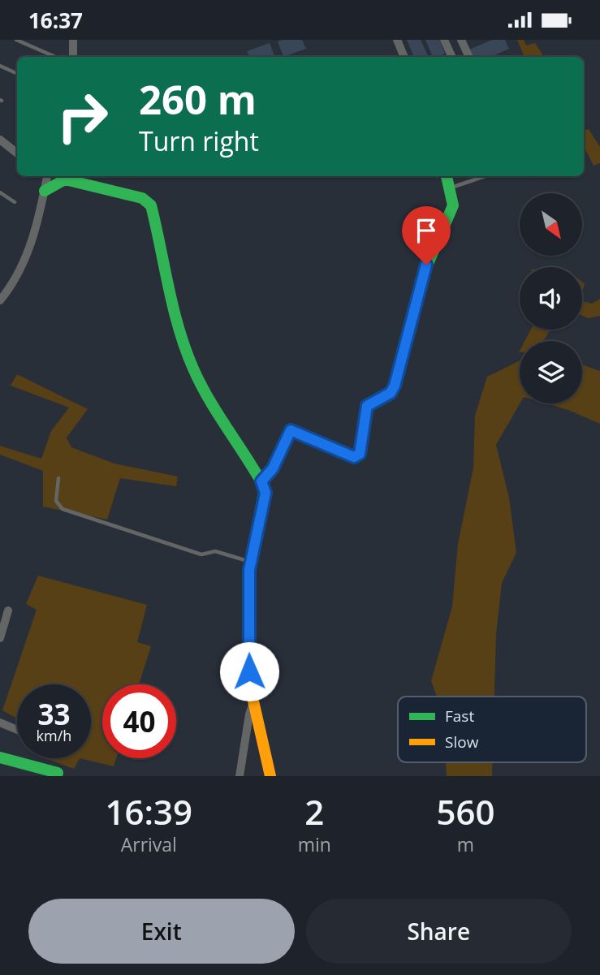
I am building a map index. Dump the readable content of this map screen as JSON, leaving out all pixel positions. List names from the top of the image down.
{
  "legend": ["Fast", "Slow"],
  "north": "bottom right",
  "page": {
    "status": "16:37",
    "turn": ["260 m", "Turn right"],
    "speed": "33 km/h",
    "limit": "40",
    "eta": [
      "16:39",
      "Arrival",
      "2",
      "min",
      "560",
      "m"
    ],
    "buttons": ["Exit", "Share"]
  }
}
